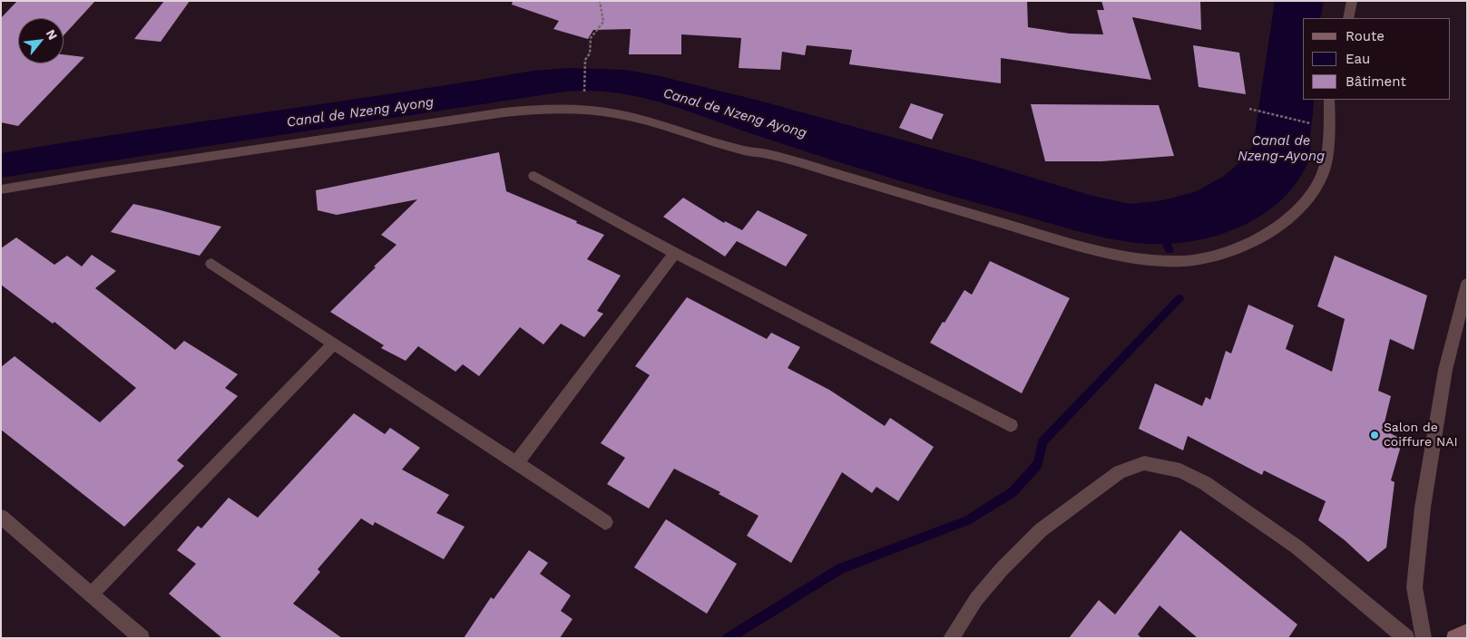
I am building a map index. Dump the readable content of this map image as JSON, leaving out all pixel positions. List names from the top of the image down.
{
  "water": ["Canal de Nzeng Ayong", "Canal de Nzeng-Ayong"],
  "places": ["Salon de coiffure NAI"],
  "legend": ["Route", "Eau", "Bâtiment"],
  "north": "top right"
}
